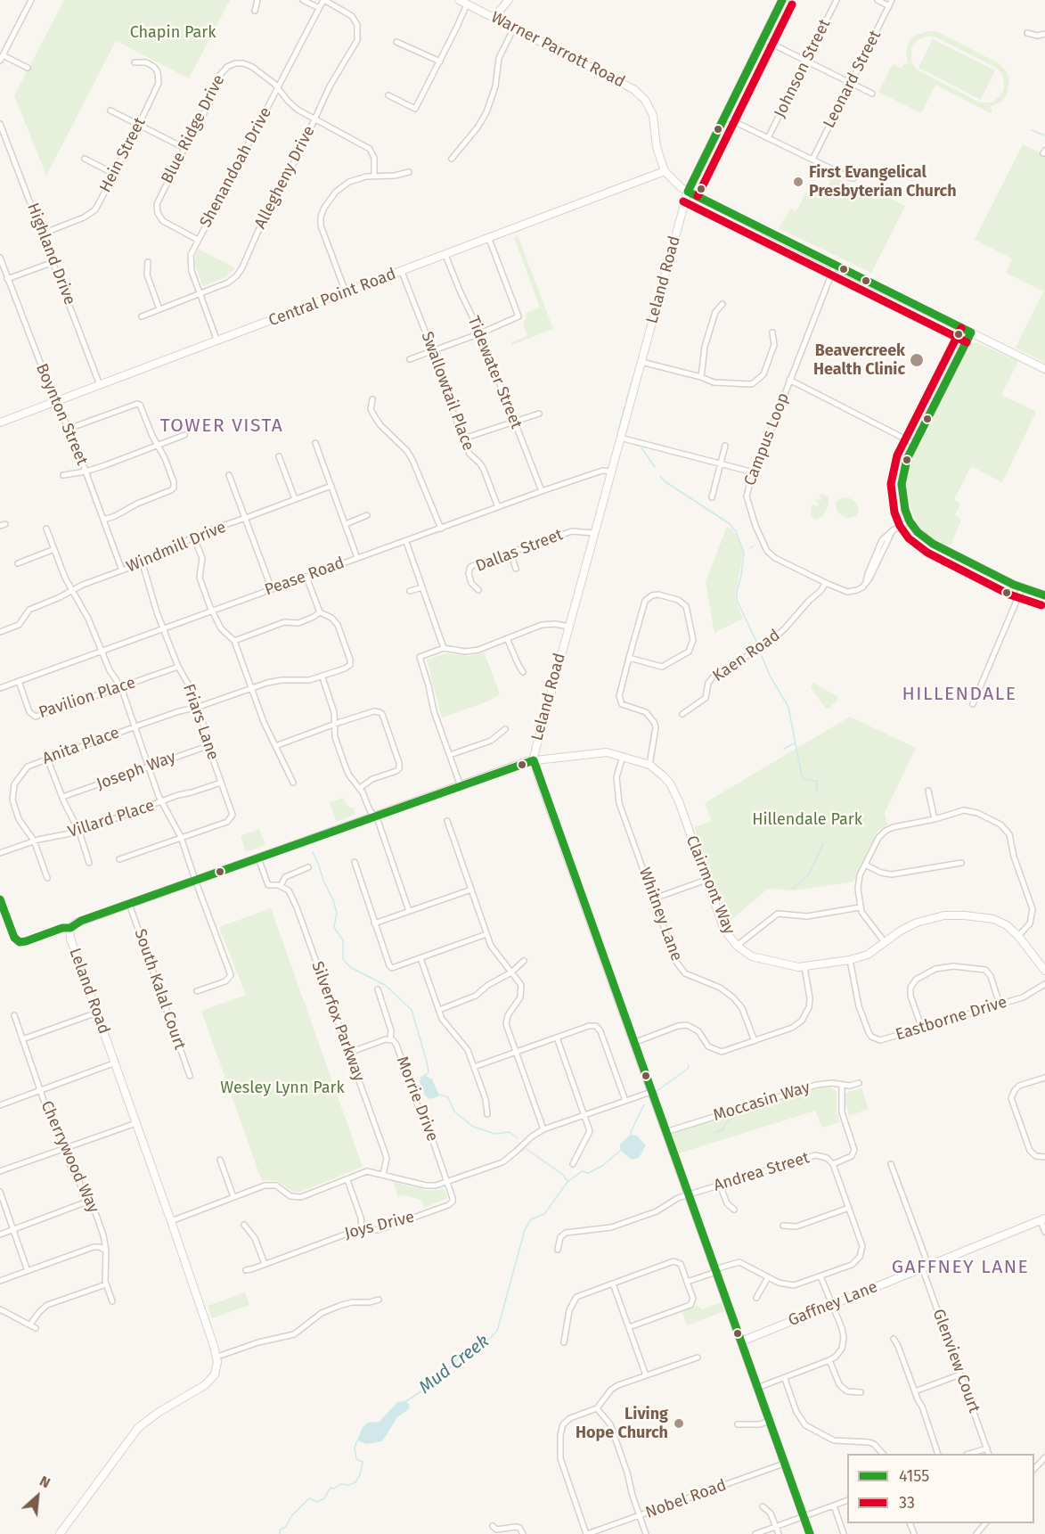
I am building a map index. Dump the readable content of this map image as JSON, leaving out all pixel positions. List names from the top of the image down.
{
  "streets": {
    "street": [
      "Warner Parrott Road",
      "Johnson Street",
      "Leonard Street",
      "Blue Ridge Drive",
      "Hein Street",
      "Shenandoah Drive",
      "Allegheny Drive",
      "Highland Drive",
      "Leland Road",
      "Central Point Road",
      "Tidewater Street",
      "Swallowtail Place",
      "Boynton Street",
      "Campus Loop",
      "Windmill Drive",
      "Dallas Street",
      "Pease Road",
      "Kaen Road",
      "Pavilion Place",
      "Friars Lane",
      "Anita Place",
      "Joseph Way",
      "Villard Place",
      "Clairmont Way",
      "Whitney Lane",
      "South Kalal Court",
      "Eastborne Drive",
      "Silverfox Parkway",
      "Morrie Drive",
      "Moccasin Way",
      "Cherrywood Way",
      "Andrea Street",
      "Joys Drive",
      "Gaffney Lane",
      "Glenview Court",
      "Nobel Road"
    ]
  },
  "crossings": [
    ["Warner Parrott Road", "Leland Road"],
    ["Warner Parrott Road", "Central Point Road"],
    ["Warner Parrott Road", "Campus Loop"],
    ["Blue Ridge Drive", "Shenandoah Drive"],
    ["Blue Ridge Drive", "Allegheny Drive"],
    ["Hein Street", "Highland Drive"],
    ["Shenandoah Drive", "Allegheny Drive"],
    ["Shenandoah Drive", "Central Point Road"],
    ["Highland Drive", "Central Point Road"],
    ["Leland Road", "Dallas Street"],
    ["Leland Road", "Pease Road"],
    ["Leland Road", "Clairmont Way"],
    ["Leland Road", "South Kalal Court"],
    ["Central Point Road", "Tidewater Street"],
    ["Central Point Road", "Swallowtail Place"],
    ["Central Point Road", "Boynton Street"],
    ["Tidewater Street", "Pease Road"],
    ["Swallowtail Place", "Pease Road"],
    ["Boynton Street", "Windmill Drive"],
    ["Campus Loop", "Kaen Road"],
    ["Windmill Drive", "Friars Lane"],
    ["Pease Road", "Pavilion Place"],
    ["Pease Road", "Friars Lane"],
    ["Pavilion Place", "Friars Lane"],
    ["Friars Lane", "Anita Place"],
    ["Friars Lane", "Joseph Way"],
    ["Friars Lane", "Villard Place"],
    ["Anita Place", "Villard Place"],
    ["Clairmont Way", "Whitney Lane"],
    ["Clairmont Way", "Eastborne Drive"],
    ["Silverfox Parkway", "Morrie Drive"],
    ["Morrie Drive", "Joys Drive"],
    ["Gaffney Lane", "Glenview Court"]
  ],
  "districts": ["TOWER VISTA", "HILLENDALE", "GAFFNEY LANE"],
  "water": ["Mud Creek"],
  "parks": ["Chapin Park", "Hillendale Park", "Wesley Lynn Park"],
  "places": ["First Evangelical Presbyterian Church", "Beavercreek Health Clinic", "Living Hope Church"],
  "lines": ["transit line 4155", "transit line 33"],
  "legend": ["4155", "33"],
  "north": "top right"
}
